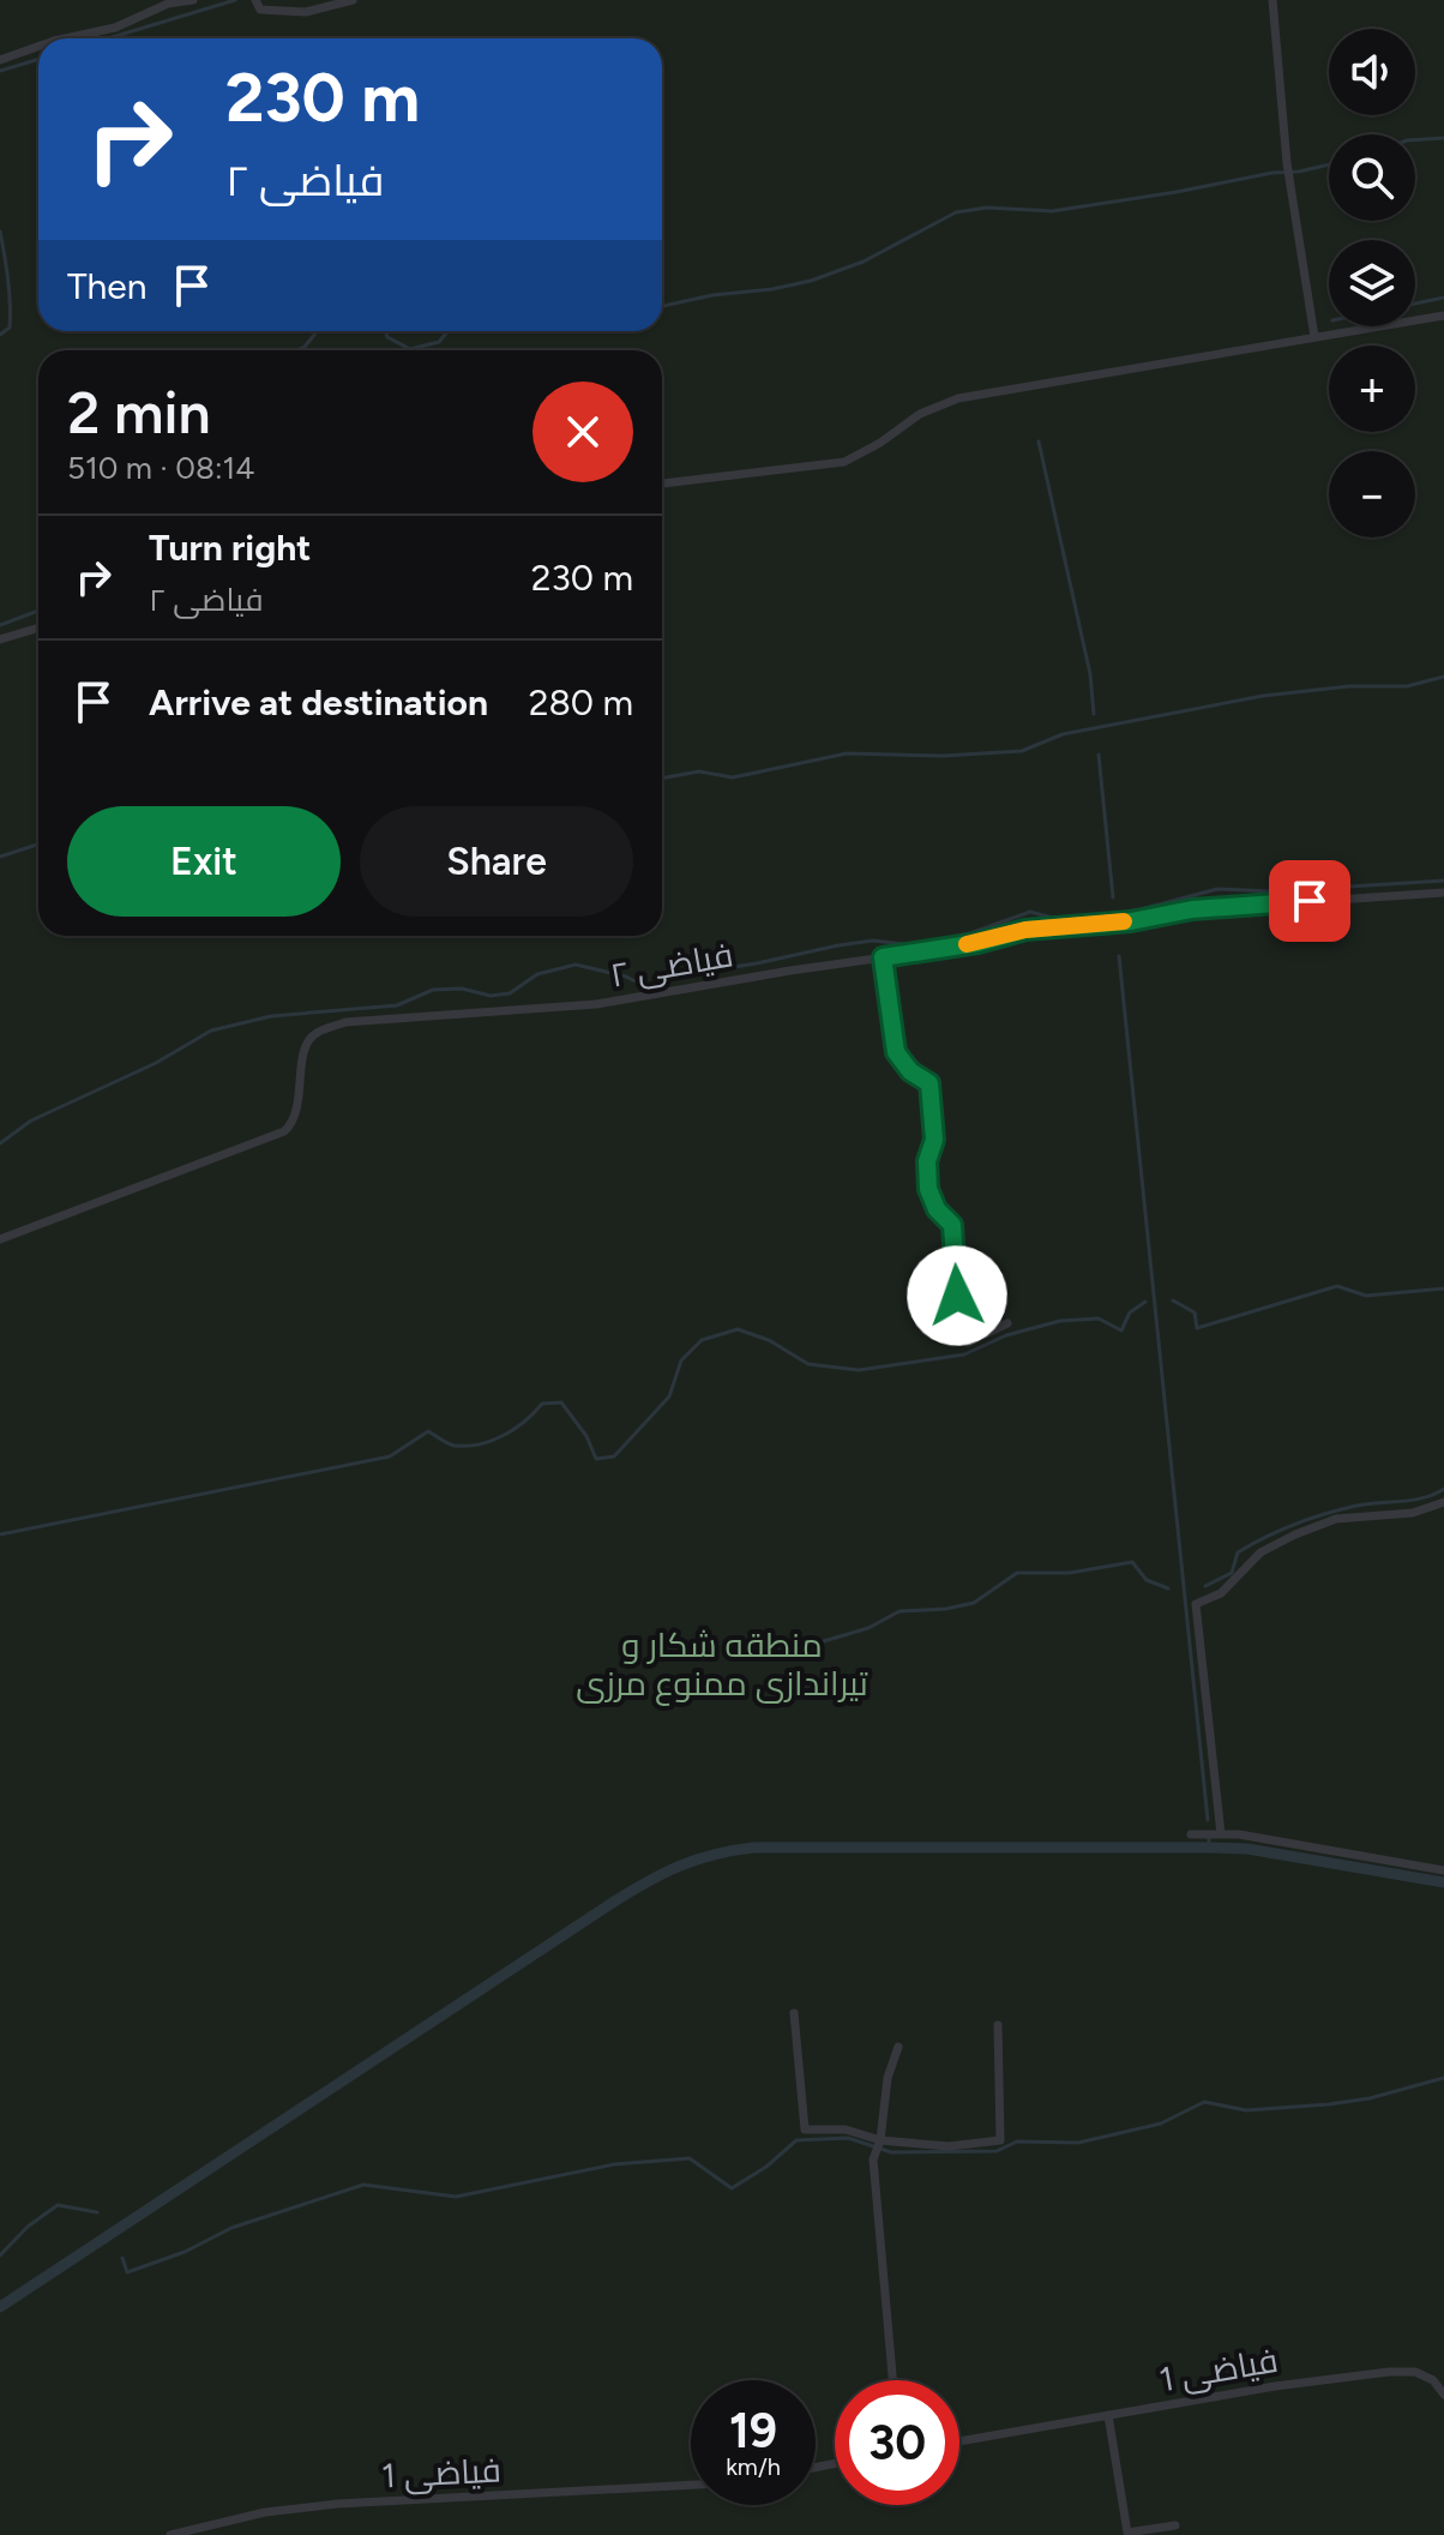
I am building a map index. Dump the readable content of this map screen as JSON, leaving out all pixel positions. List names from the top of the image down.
{
  "streets": {
    "street": ["فیاضی ۲", "فیاضی 1"]
  },
  "parks": ["منطقه شکار و تیراندازی ممنوع مرزی"],
  "page": {
    "map_buttons": ["+", "−"],
    "turn": ["230 m", "فیاضی ۲"],
    "then": "Then",
    "heading": ["2 min", "510 m · 08:14"],
    "list": [
      {
        "name": "Turn right",
        "note": "فیاضی ۲",
        "value": "230 m"
      },
      {
        "name": "Arrive at destination",
        "value": "280 m"
      }
    ],
    "buttons": ["Exit", "Share"],
    "speed": "19 km/h",
    "limit": "30"
  }
}
